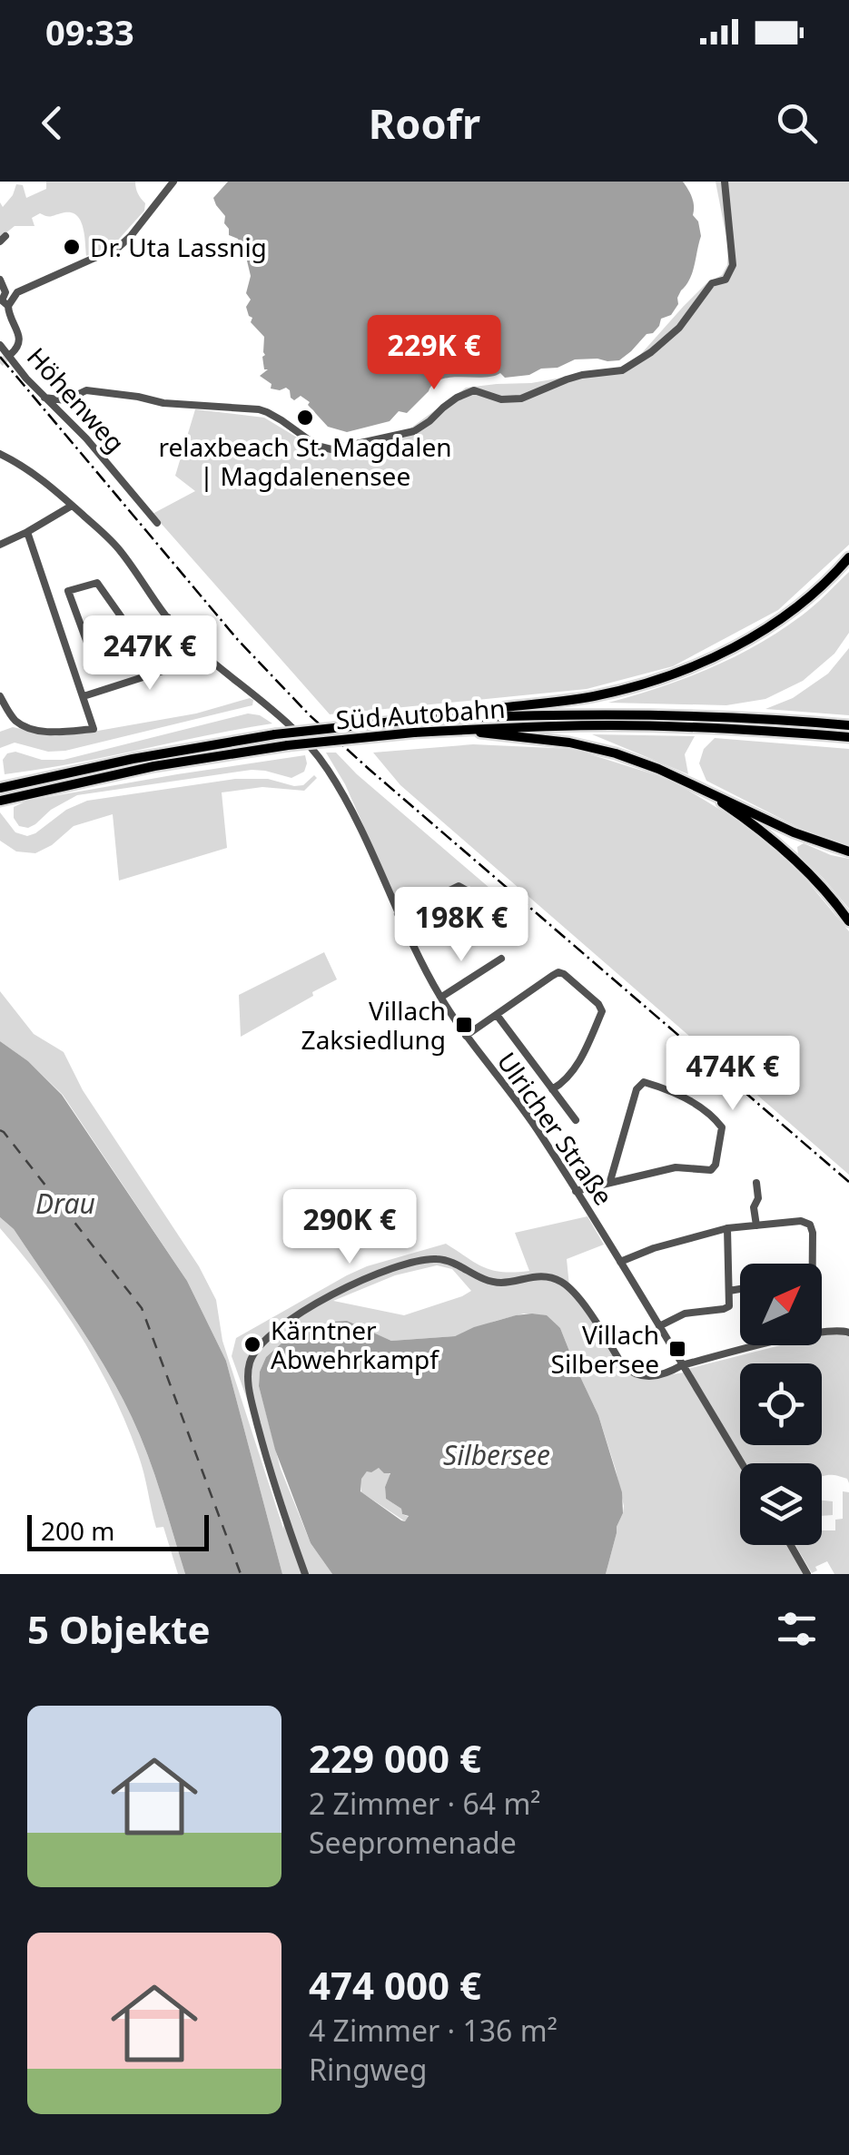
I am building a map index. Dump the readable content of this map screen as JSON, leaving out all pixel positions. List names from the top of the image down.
{
  "streets": {
    "highway": ["Süd Autobahn"],
    "street": ["Höhenweg", "Ulricher Straße"]
  },
  "water": ["Drau", "Silbersee"],
  "places": {
    "other": ["Dr. Uta Lassnig", "relaxbeach St. Magdalen | Magdalenensee", "Kärntner Abwehrkampf"],
    "transit": ["Villach Zaksiedlung", "Villach Silbersee"]
  },
  "scale_bar": "200 m",
  "north": "top right",
  "page": {
    "status": "09:33",
    "header": "Roofr",
    "price": [
      "229K €",
      "247K €",
      "198K €",
      "474K €",
      "290K €"
    ],
    "scale": "200 m",
    "heading": "5 Objekte",
    "list": [
      {
        "name": "229 000 €",
        "note": "2 Zimmer · 64 m² · Seepromenade"
      },
      {
        "name": "474 000 €",
        "note": "4 Zimmer · 136 m² · Ringweg"
      }
    ]
  }
}
